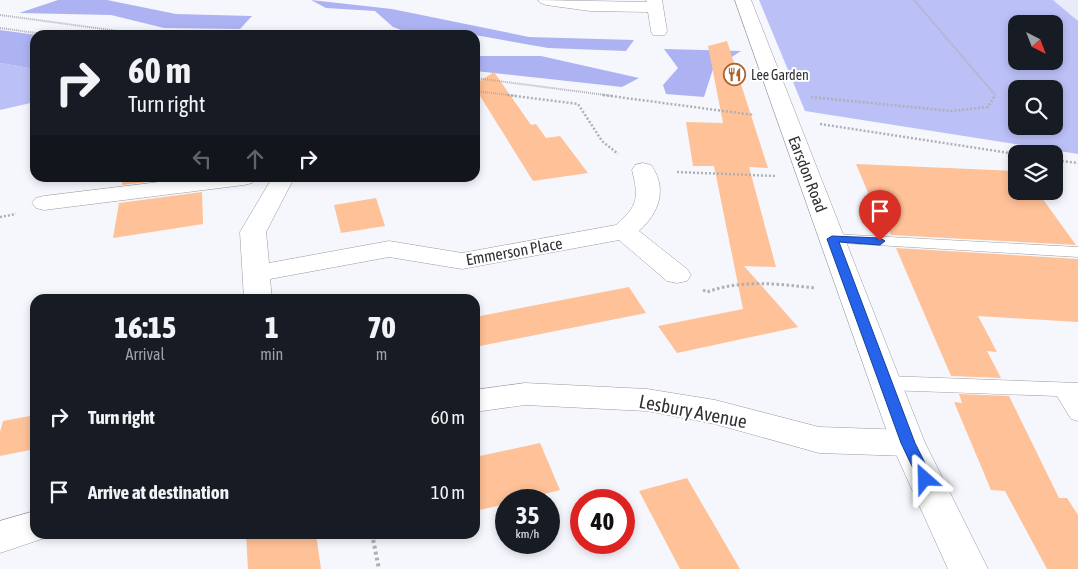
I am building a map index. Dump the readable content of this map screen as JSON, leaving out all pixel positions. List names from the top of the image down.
{
  "streets": {
    "street": ["Earsdon Road", "Emmerson Place", "Lesbury Avenue"]
  },
  "crossings": [
    ["Earsdon Road", "Lesbury Avenue"]
  ],
  "places": {
    "restaurant": ["Lee Garden"]
  },
  "north": "bottom right",
  "page": {
    "turn": ["60 m", "Turn right"],
    "eta": [
      "16:15",
      "Arrival",
      "1",
      "min",
      "70",
      "m"
    ],
    "list": [
      {
        "name": "Turn right",
        "value": "60 m"
      },
      {
        "name": "Arrive at destination",
        "value": "10 m"
      }
    ],
    "speed": "35 km/h",
    "limit": "40"
  }
}
